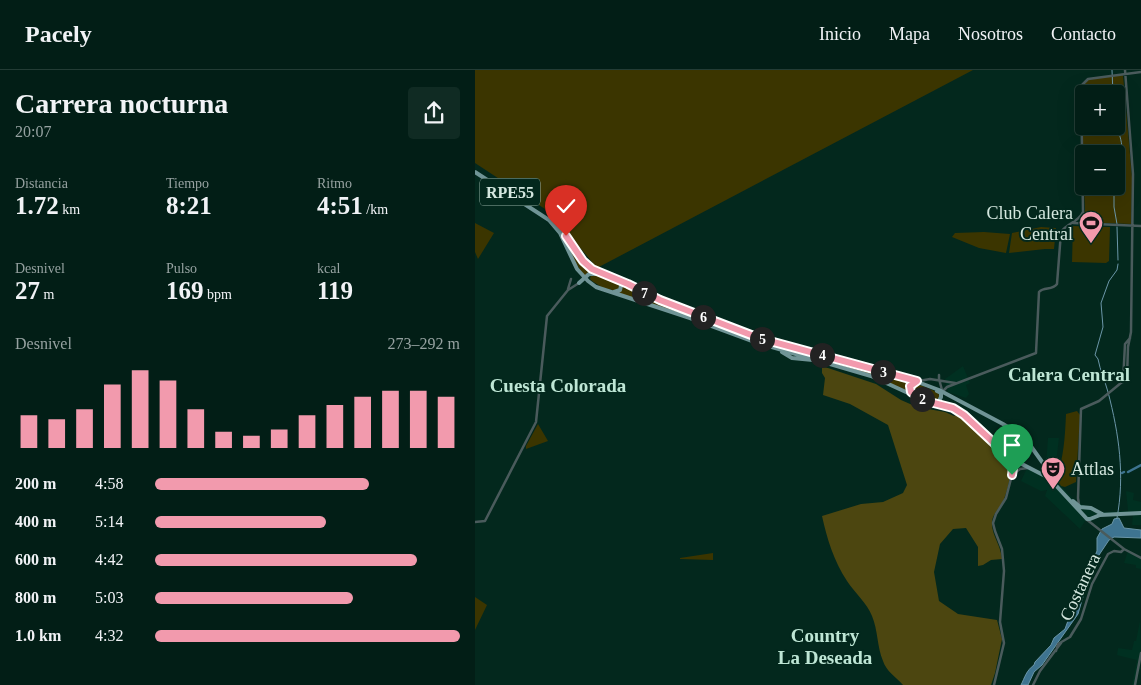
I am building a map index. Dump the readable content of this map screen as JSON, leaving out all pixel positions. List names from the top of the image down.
{
  "streets": {
    "main road": ["RPE55"],
    "street": ["Costanera"]
  },
  "districts": ["Calera Central", "Cuesta Colorada", "Country La Deseada"],
  "places": {
    "sports": ["Club Calera Central"],
    "theatre": ["Attlas"]
  },
  "page": {
    "header": "Pacely",
    "nav": [
      "Inicio",
      "Mapa",
      "Nosotros",
      "Contacto"
    ],
    "heading": ["Carrera nocturna", "20:07"],
    "map_buttons": ["+", "−"],
    "stats": [
      ["Distancia", "1.72 km"],
      ["Tiempo", "8:21"],
      ["Ritmo", "4:51 /km"],
      ["Desnivel", "27 m"],
      ["Pulso", "169 bpm"],
      ["kcal", "119"]
    ],
    "pins": [
      "7",
      "6",
      "5",
      "4",
      "3",
      "2"
    ],
    "chart": ["Desnivel", "273–292 m"],
    "list": [
      {
        "name": "200 m",
        "note": "4:58"
      },
      {
        "name": "400 m",
        "note": "5:14"
      },
      {
        "name": "600 m",
        "note": "4:42"
      },
      {
        "name": "800 m",
        "note": "5:03"
      },
      {
        "name": "1.0 km",
        "note": "4:32"
      }
    ]
  }
}
